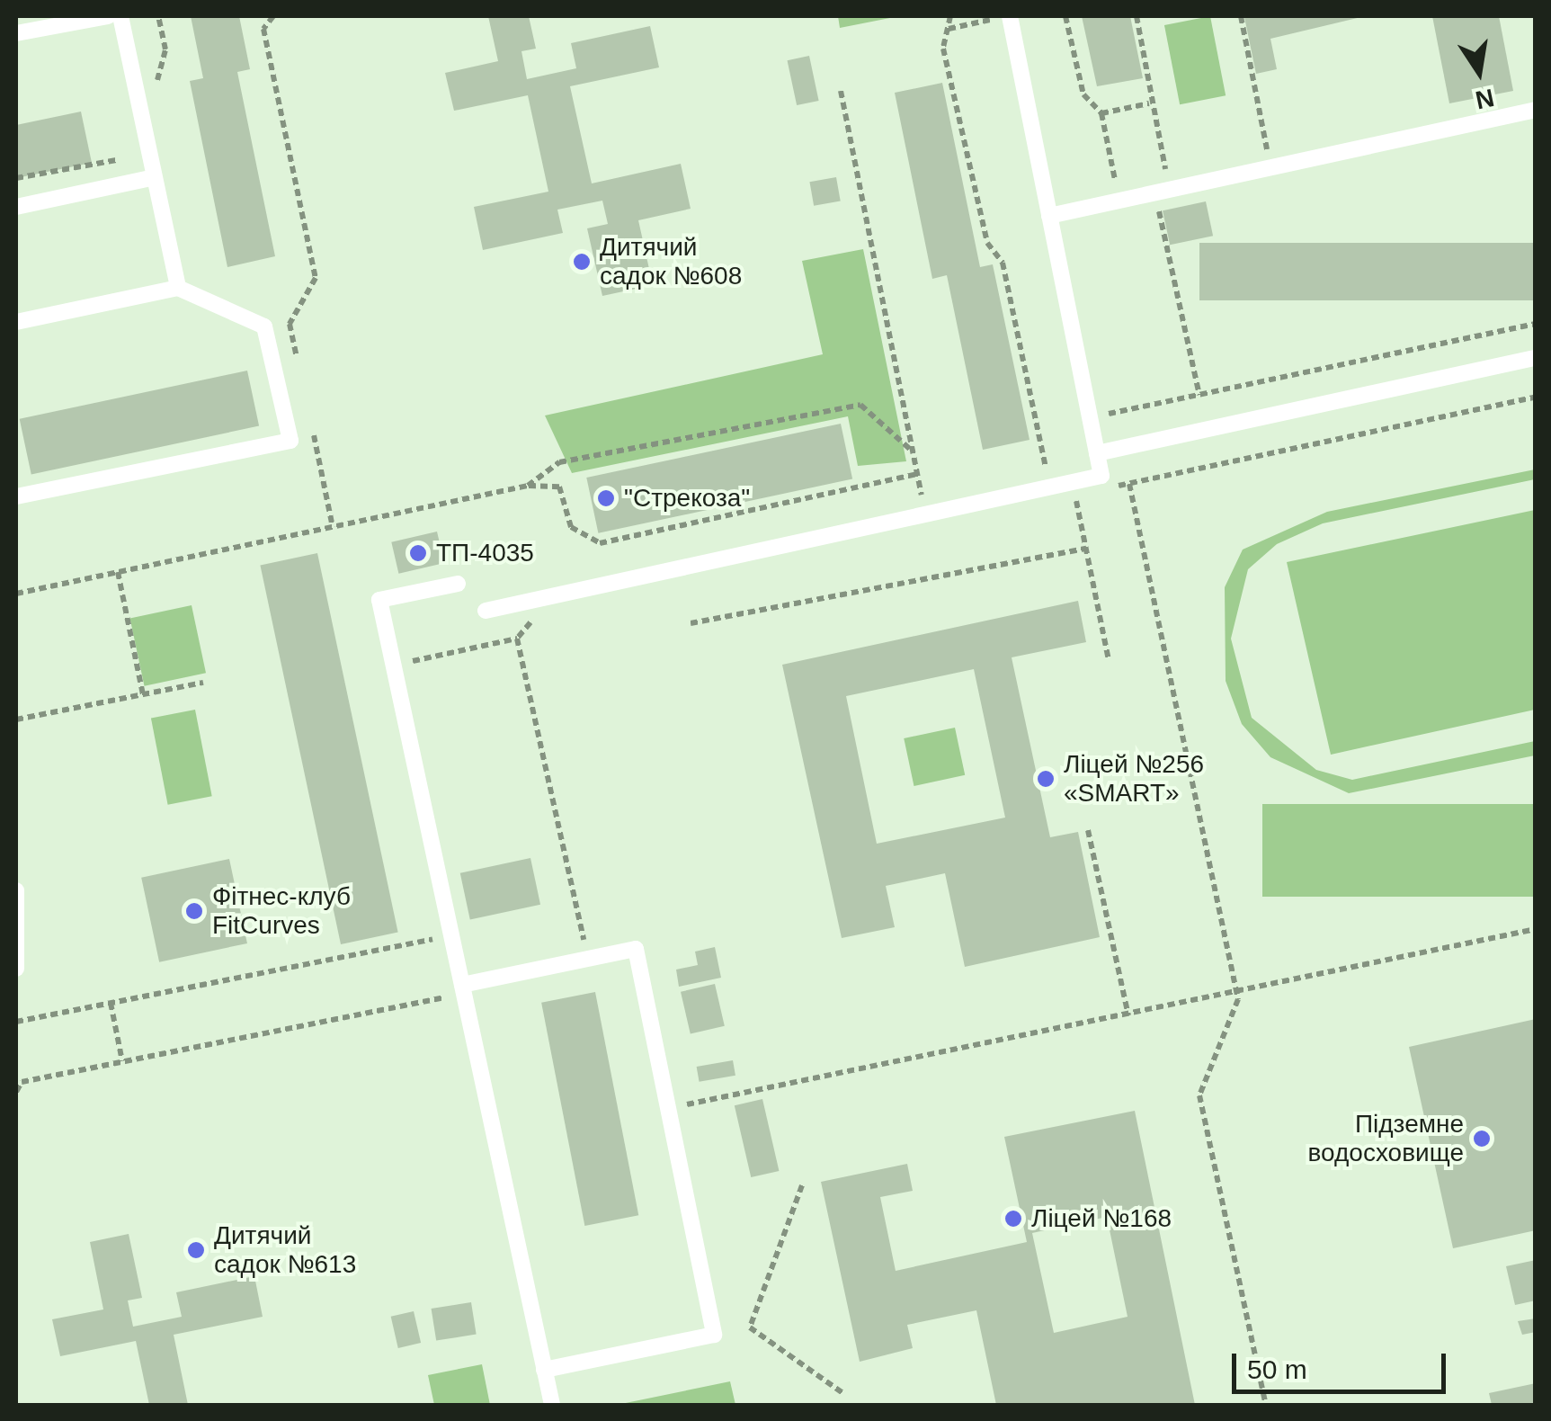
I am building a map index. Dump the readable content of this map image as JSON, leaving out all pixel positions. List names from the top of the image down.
{
  "places": [
    "Дитячий садок №608",
    "\"Стрекоза\"",
    "ТП-4035",
    "Ліцей №256 «SMART»",
    "Фітнес-клуб FitCurves",
    "Підземне водосховище",
    "Ліцей №168",
    "Дитячий садок №613"
  ],
  "scale_bar": "50 m",
  "north": "bottom"
}
